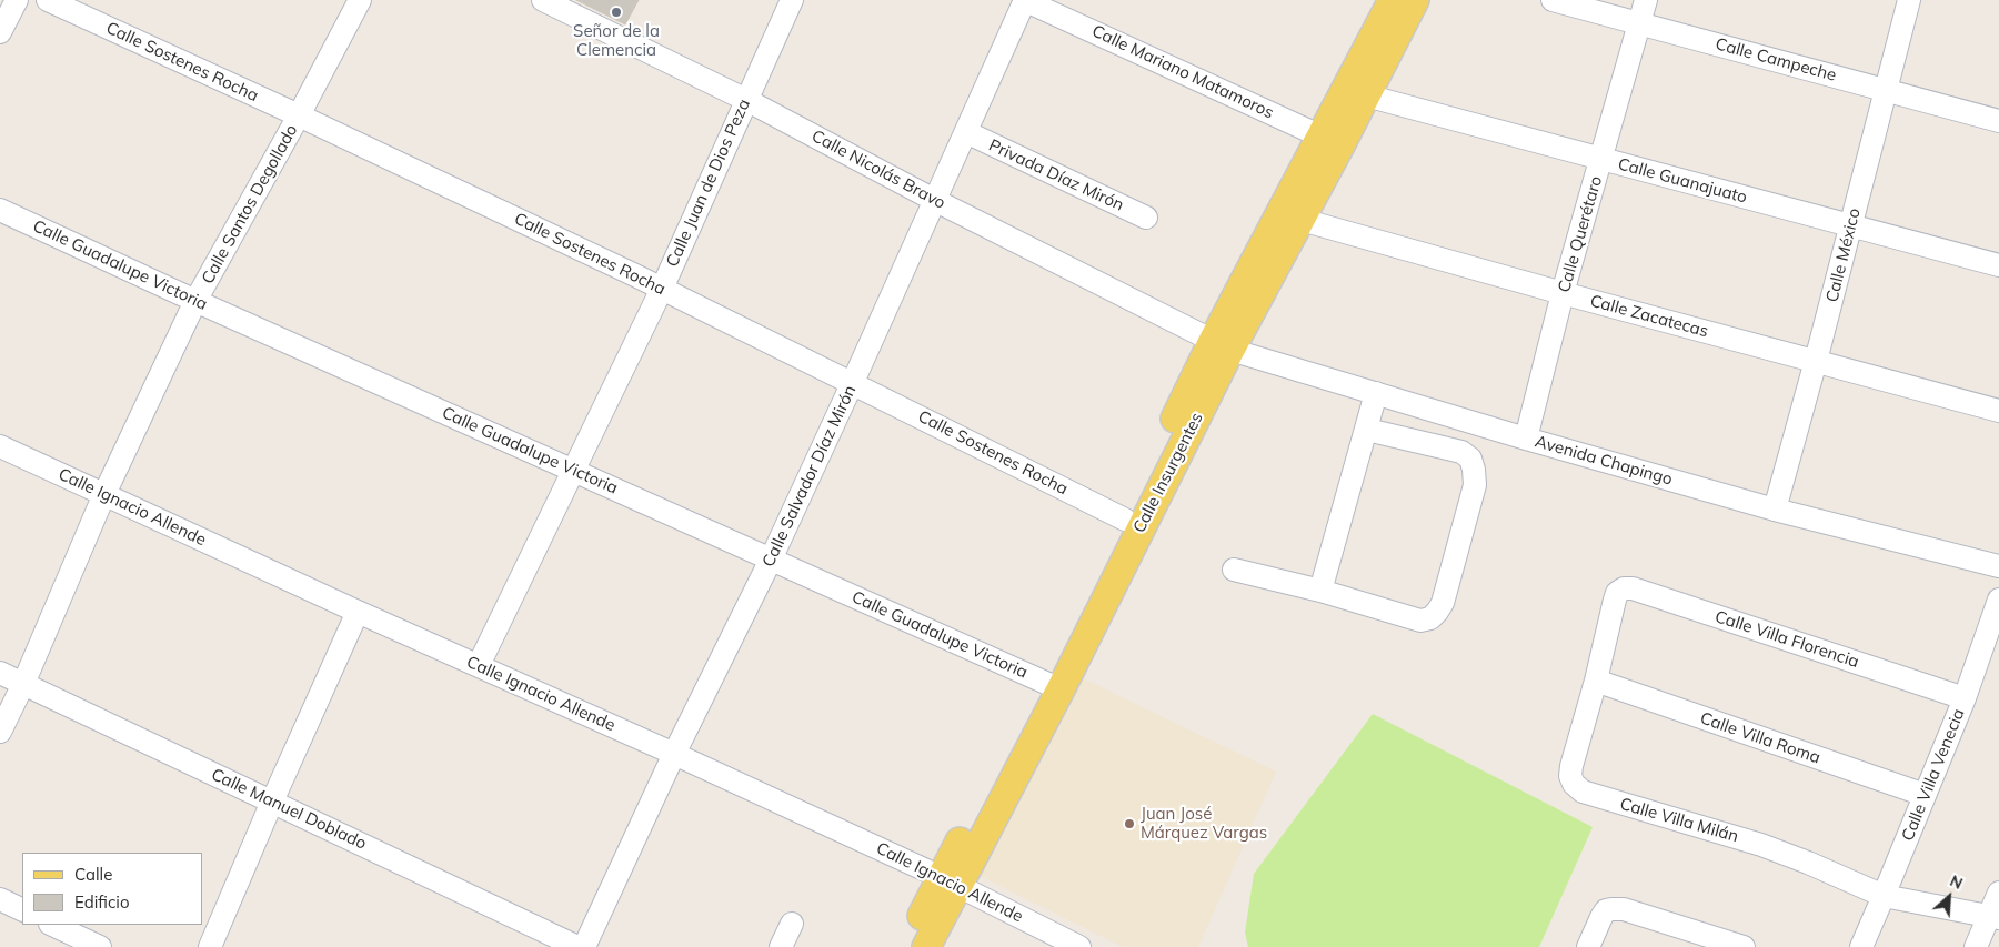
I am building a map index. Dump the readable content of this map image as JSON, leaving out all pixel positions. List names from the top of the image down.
{
  "streets": {
    "main road": ["Calle Insurgentes"],
    "street": [
      "Calle Campeche",
      "Calle Sostenes Rocha",
      "Calle Mariano Matamoros",
      "Calle Nicolás Bravo",
      "Privada Díaz Mirón",
      "Calle Guanajuato",
      "Calle Juan de Dios Peza",
      "Calle Santos Degollado",
      "Calle Querétaro",
      "Calle México",
      "Calle Guadalupe Victoria",
      "Calle Zacatecas",
      "Avenida Chapingo",
      "Calle Salvador Díaz Mirón",
      "Calle Ignacio Allende",
      "Calle Villa Florencia",
      "Calle Villa Roma",
      "Calle Villa Venecia",
      "Calle Manuel Doblado",
      "Calle Villa Milán"
    ]
  },
  "crossings": [
    ["Calle Campeche", "Calle Querétaro"],
    ["Calle Campeche", "Calle México"],
    ["Calle Sostenes Rocha", "Calle Juan de Dios Peza"],
    ["Calle Sostenes Rocha", "Calle Santos Degollado"],
    ["Calle Sostenes Rocha", "Calle Insurgentes"],
    ["Calle Sostenes Rocha", "Calle Salvador Díaz Mirón"],
    ["Calle Mariano Matamoros", "Calle Insurgentes"],
    ["Calle Mariano Matamoros", "Calle Salvador Díaz Mirón"],
    ["Calle Nicolás Bravo", "Calle Juan de Dios Peza"],
    ["Calle Nicolás Bravo", "Avenida Chapingo"],
    ["Calle Nicolás Bravo", "Calle Insurgentes"],
    ["Calle Nicolás Bravo", "Calle Salvador Díaz Mirón"],
    ["Privada Díaz Mirón", "Calle Salvador Díaz Mirón"],
    ["Calle Guanajuato", "Calle Querétaro"],
    ["Calle Guanajuato", "Calle México"],
    ["Calle Guanajuato", "Calle Insurgentes"],
    ["Calle Juan de Dios Peza", "Calle Guadalupe Victoria"],
    ["Calle Juan de Dios Peza", "Calle Ignacio Allende"],
    ["Calle Santos Degollado", "Calle Guadalupe Victoria"],
    ["Calle Santos Degollado", "Calle Ignacio Allende"],
    ["Calle Santos Degollado", "Calle Manuel Doblado"],
    ["Calle Querétaro", "Calle Zacatecas"],
    ["Calle Querétaro", "Avenida Chapingo"],
    ["Calle México", "Calle Zacatecas"],
    ["Calle México", "Avenida Chapingo"],
    ["Calle Guadalupe Victoria", "Calle Insurgentes"],
    ["Calle Guadalupe Victoria", "Calle Salvador Díaz Mirón"],
    ["Calle Zacatecas", "Calle Insurgentes"],
    ["Avenida Chapingo", "Calle Insurgentes"],
    ["Calle Insurgentes", "Calle Ignacio Allende"],
    ["Calle Salvador Díaz Mirón", "Calle Ignacio Allende"],
    ["Calle Villa Florencia", "Calle Villa Venecia"],
    ["Calle Villa Florencia", "Calle Villa Milán"],
    ["Calle Villa Roma", "Calle Villa Venecia"],
    ["Calle Villa Roma", "Calle Villa Milán"],
    ["Calle Villa Venecia", "Calle Villa Milán"]
  ],
  "places": ["Señor de la Clemencia", "Juan José Márquez Vargas"],
  "legend": ["Calle", "Edificio"],
  "north": "top right"
}
